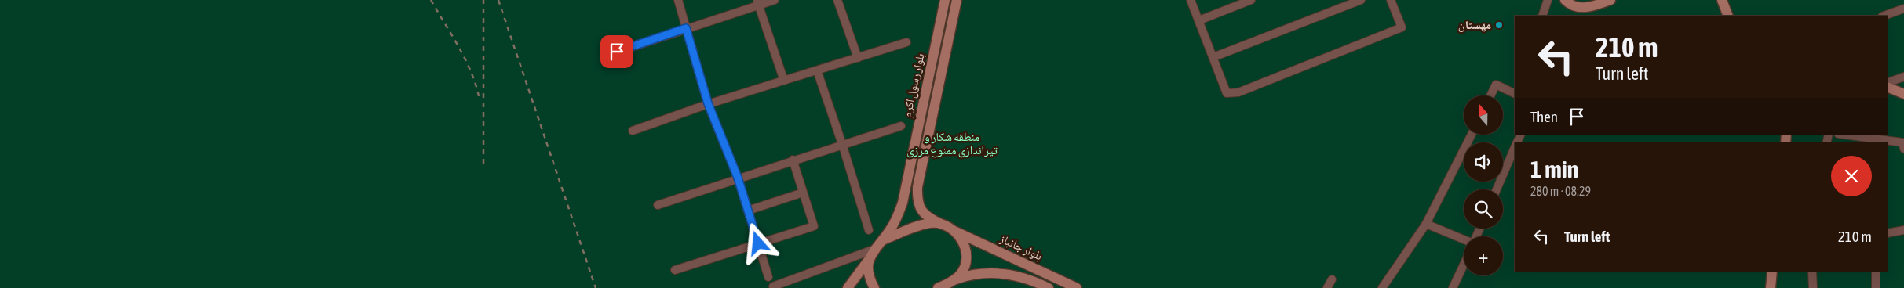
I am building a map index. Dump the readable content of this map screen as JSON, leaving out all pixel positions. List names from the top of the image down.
{
  "streets": {
    "main road": ["بلوار رسول اکرم", "بلوار جانباز"]
  },
  "parks": ["منطقه شکار و تیراندازی ممنوع مرزی"],
  "places": ["مهستان"],
  "north": "top",
  "page": {
    "turn": ["210 m", "Turn left"],
    "map_buttons": "+",
    "then": "Then",
    "heading": ["1 min", "280 m · 08:29"],
    "list": [
      {
        "name": "Turn left",
        "value": "210 m"
      }
    ]
  }
}
